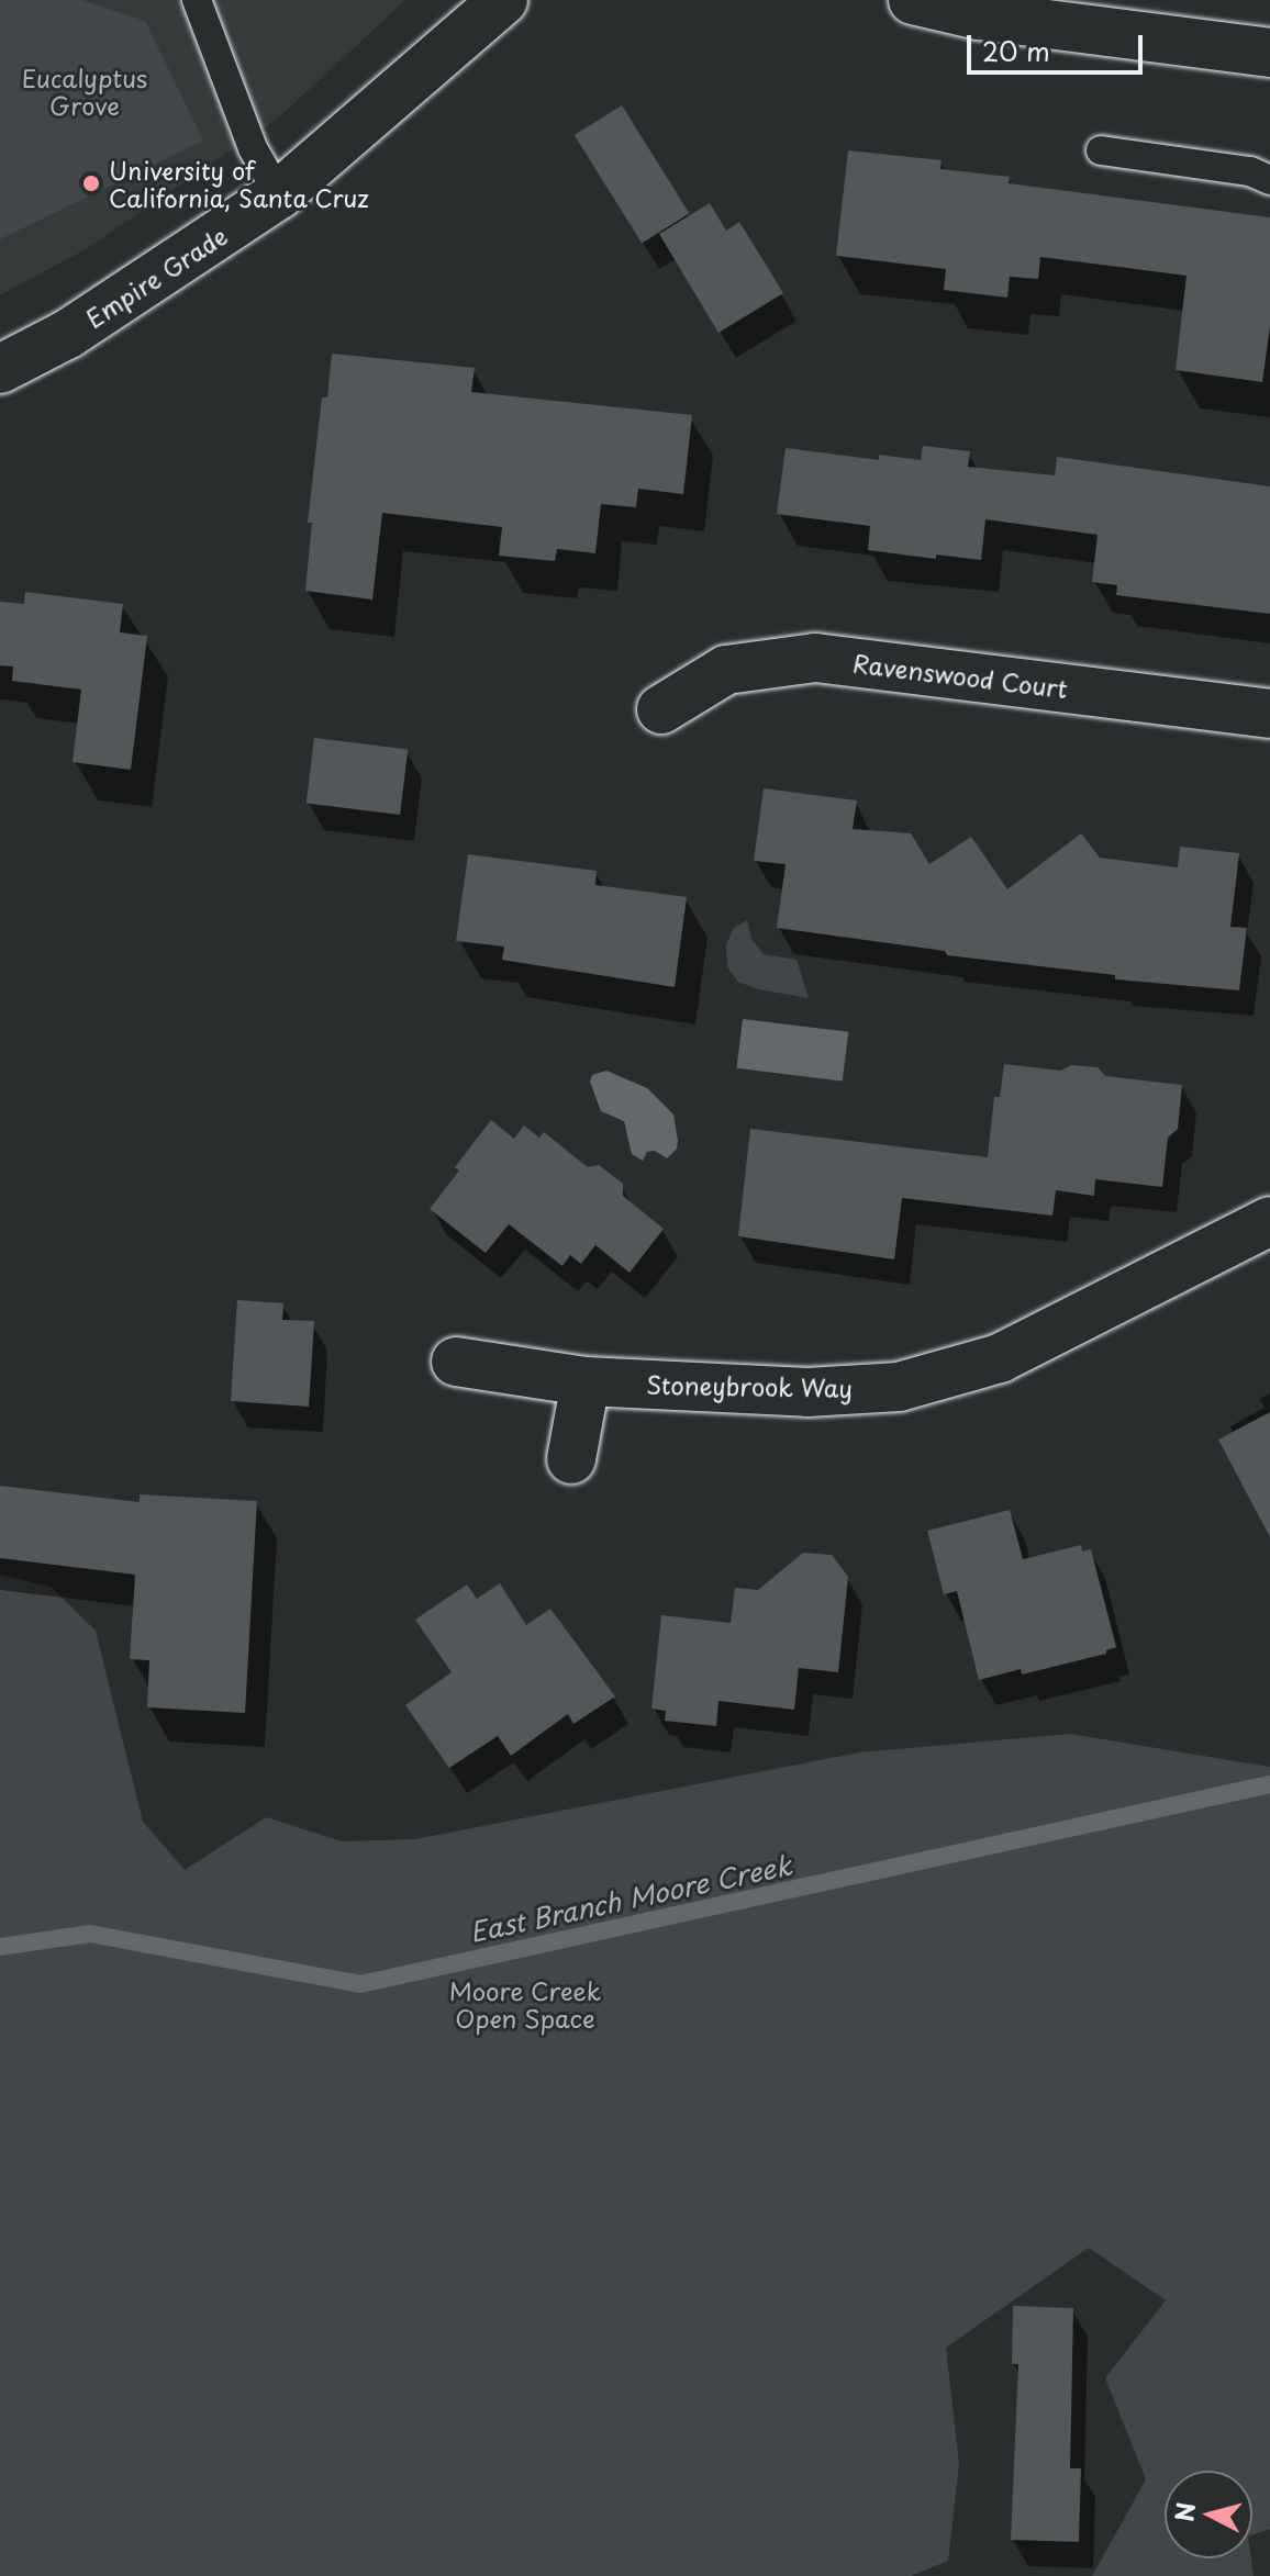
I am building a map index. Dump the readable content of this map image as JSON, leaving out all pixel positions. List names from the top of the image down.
{
  "streets": {
    "street": ["Empire Grade", "Ravenswood Court", "Stoneybrook Way"]
  },
  "water": ["East Branch Moore Creek"],
  "parks": ["Eucalyptus Grove", "Moore Creek Open Space"],
  "places": ["University of California, Santa Cruz"],
  "scale_bar": "20 m",
  "north": "left"
}
